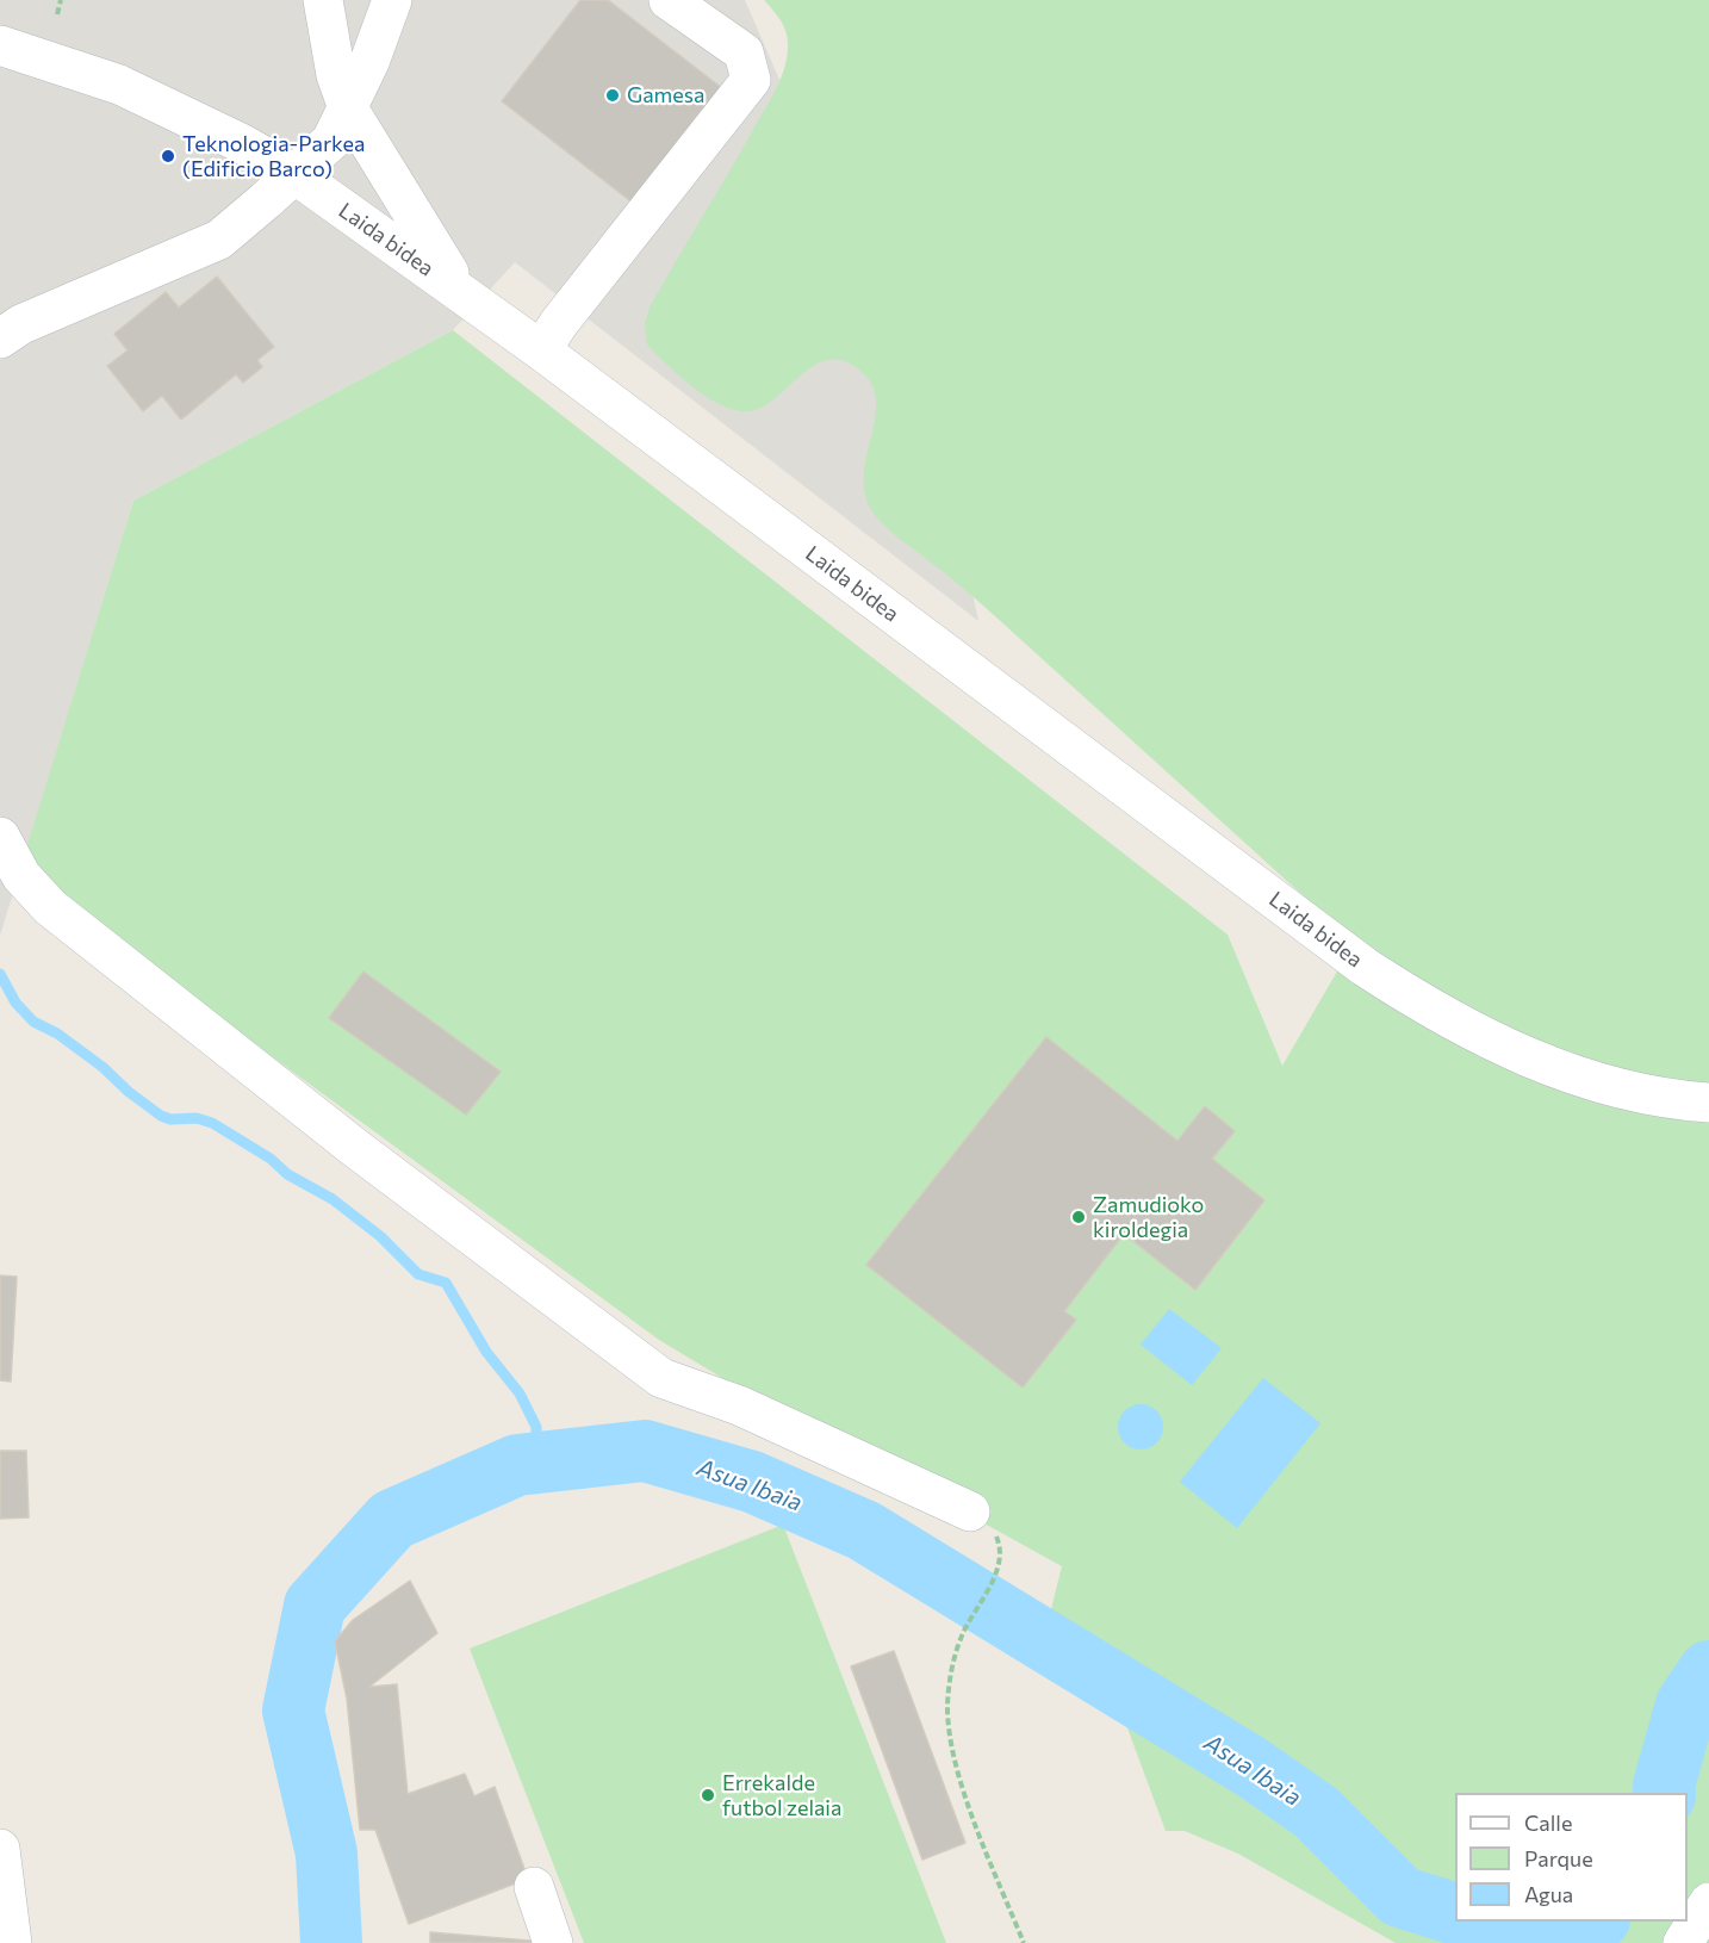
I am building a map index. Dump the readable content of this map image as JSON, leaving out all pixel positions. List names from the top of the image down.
{
  "streets": {
    "street": ["Laida bidea"]
  },
  "water": ["Asua Ibaia"],
  "places": [
    "Gamesa",
    "Teknologia-Parkea (Edificio Barco)",
    "Zamudioko kiroldegia",
    "Errekalde futbol zelaia"
  ],
  "legend": ["Calle", "Parque", "Agua"]
}
